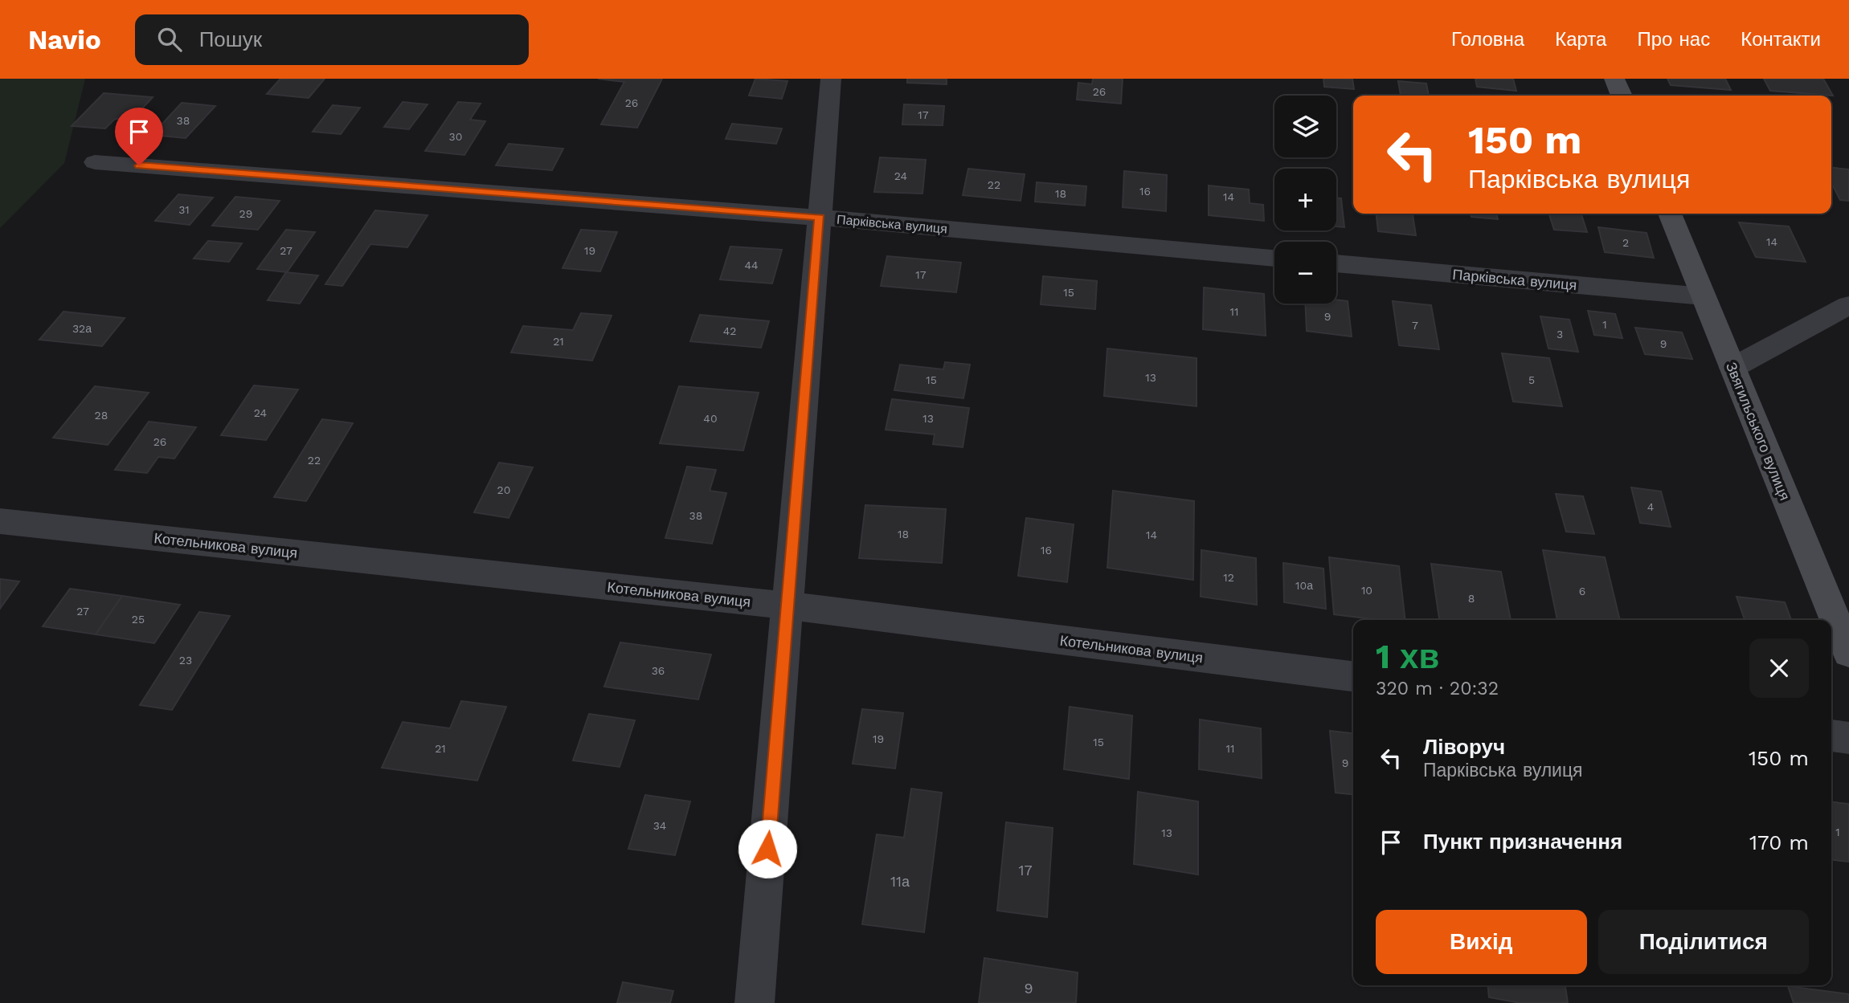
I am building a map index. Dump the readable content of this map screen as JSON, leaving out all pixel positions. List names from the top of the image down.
{
  "streets": {
    "street": ["Парківська вулиця", "Звягильського вулиця", "Котельникова вулиця"]
  },
  "crossings": [
    ["Парківська вулиця", "Звягильського вулиця"]
  ],
  "house_numbers": [
    "26",
    "26",
    "17",
    "38",
    "30",
    "24",
    "22",
    "16",
    "18",
    "14",
    "31",
    "29",
    "14",
    "2",
    "27",
    "19",
    "44",
    "17",
    "15",
    "11",
    "9",
    "1",
    "7",
    "32а",
    "42",
    "3",
    "21",
    "9",
    "13",
    "15",
    "5",
    "24",
    "28",
    "40",
    "13",
    "26",
    "22",
    "20",
    "4",
    "38",
    "18",
    "14",
    "16",
    "12",
    "10а",
    "10",
    "6",
    "8",
    "27",
    "25",
    "23",
    "36",
    "19",
    "15",
    "21",
    "11",
    "9",
    "34",
    "1",
    "13",
    "17",
    "11а",
    "9"
  ],
  "page": {
    "header": "Navio",
    "search": "Пошук",
    "nav": [
      "Головна",
      "Карта",
      "Про нас",
      "Контакти"
    ],
    "map_buttons": ["+", "−"],
    "turn": ["150 m", "Парківська вулиця"],
    "heading": ["1 хв", "320 m · 20:32"],
    "list": [
      {
        "name": "Ліворуч",
        "note": "Парківська вулиця",
        "value": "150 m"
      },
      {
        "name": "Пункт призначення",
        "value": "170 m"
      }
    ],
    "buttons": ["Вихід", "Поділитися"]
  }
}
